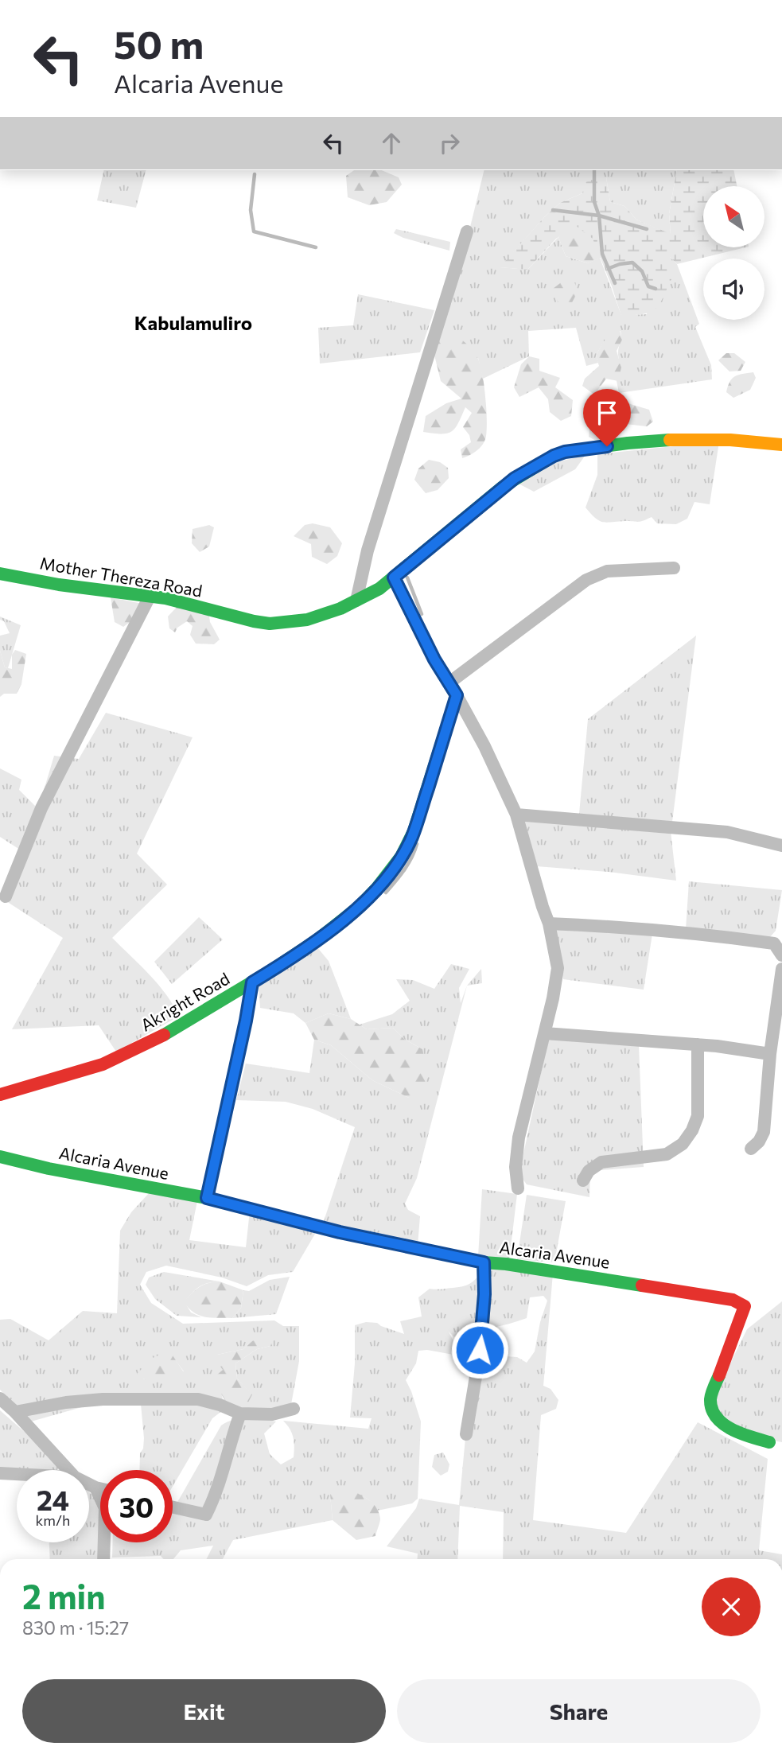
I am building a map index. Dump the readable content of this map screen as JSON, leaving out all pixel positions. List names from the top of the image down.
{
  "streets": {
    "street": ["Mother Thereza Road", "Akright Road", "Alcaria Avenue"]
  },
  "districts": ["Kabulamuliro"],
  "north": "top left",
  "page": {
    "turn": ["50 m", "Alcaria Avenue"],
    "speed": "24 km/h",
    "limit": "30",
    "heading": ["2 min", "830 m · 15:27"],
    "buttons": ["Exit", "Share"]
  }
}
